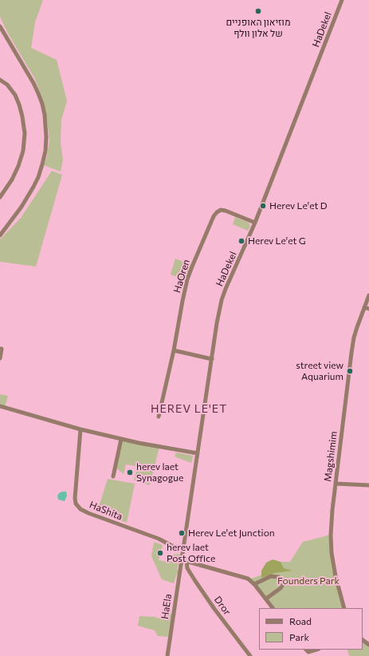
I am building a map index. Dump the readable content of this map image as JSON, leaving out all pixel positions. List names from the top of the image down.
{
  "streets": {
    "street": [
      "HaDekel",
      "HaOren",
      "Magshimim",
      "HaShita",
      "Dror",
      "HaEla"
    ]
  },
  "crossings": [
    ["HaDekel", "HaOren"],
    ["HaDekel", "HaShita"],
    ["HaDekel", "HaEla"]
  ],
  "districts": ["HEREV LE'ET"],
  "parks": ["Founders Park"],
  "places": [
    "מוזיאון האופניים של אלון וולף",
    "Herev Le'et D",
    "Herev Le'et G",
    "street view Aquarium",
    "herev laet Synagogue",
    "Herev Le'et Junction",
    "herev laet Post Office"
  ],
  "legend": ["Road", "Park"]
}
